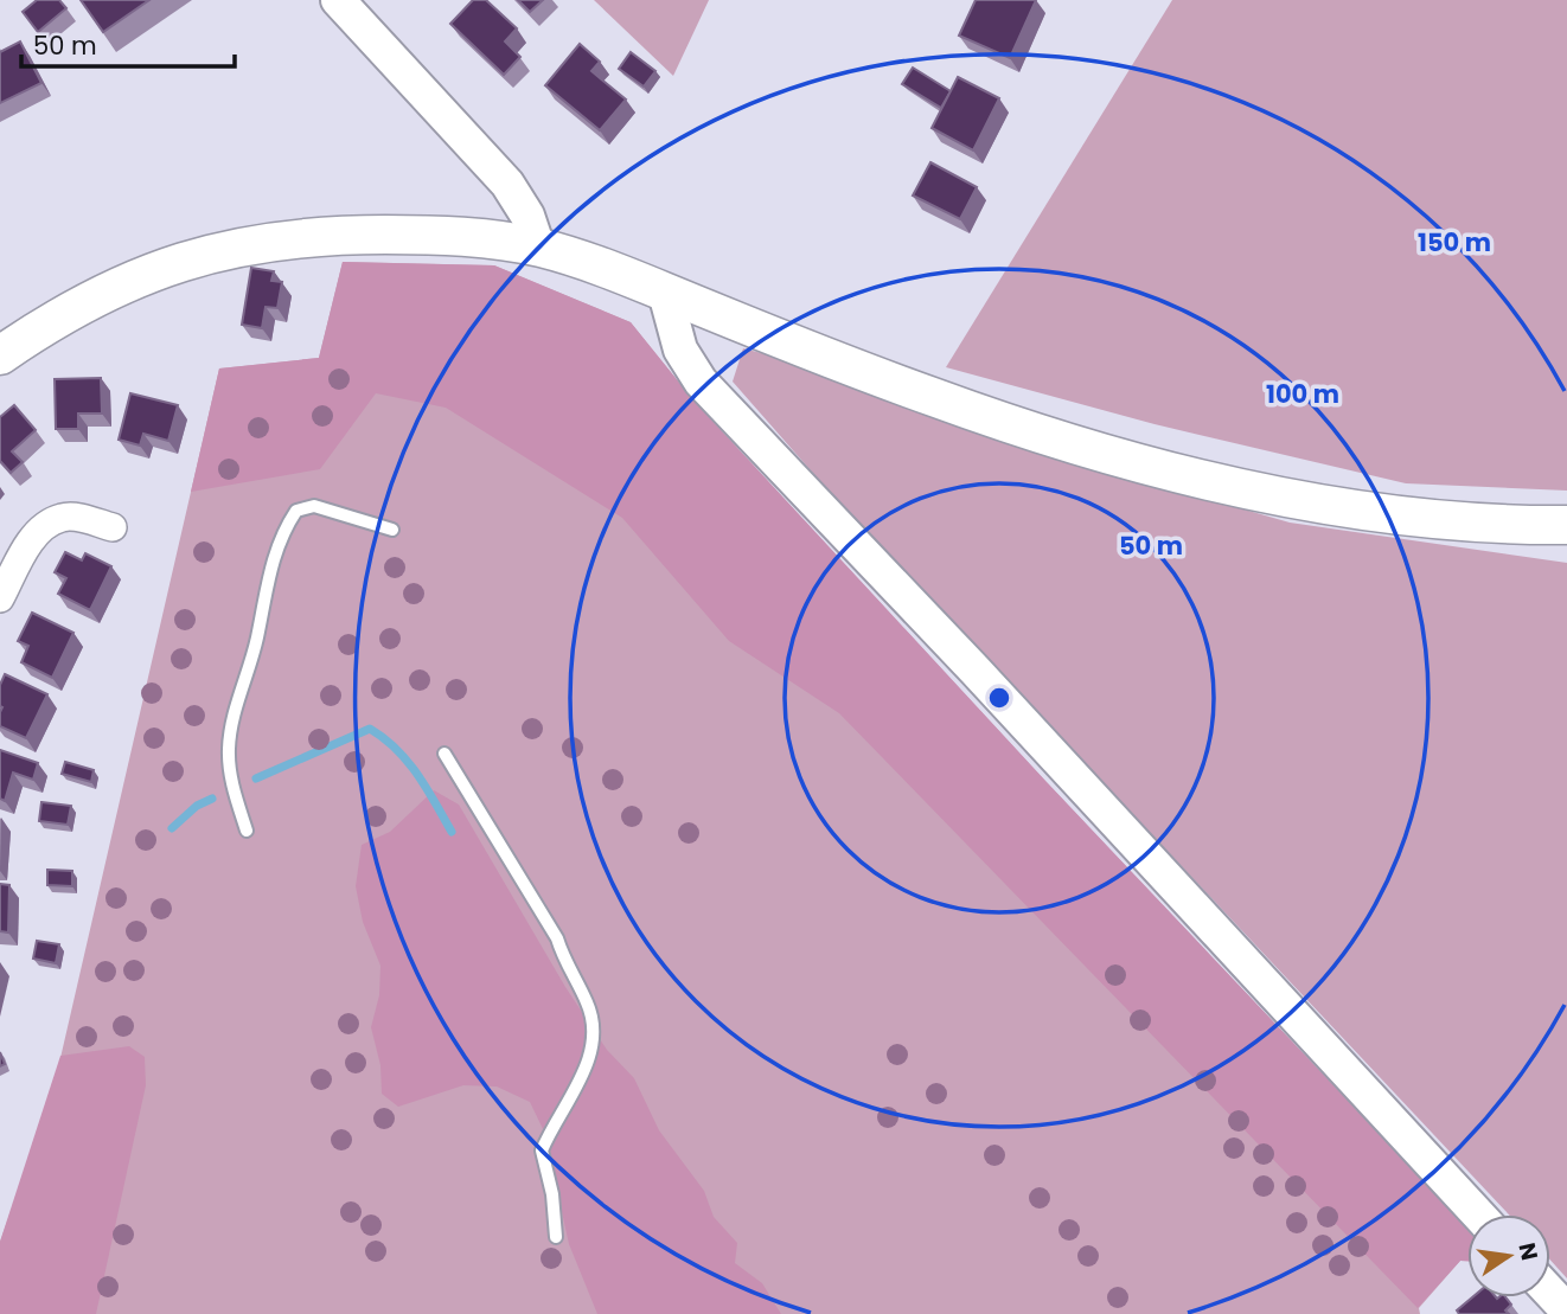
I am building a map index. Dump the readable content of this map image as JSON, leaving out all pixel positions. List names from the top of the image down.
{
  "scale_bar": "50 m",
  "north": "right",
  "rings": ["150 m", "100 m", "50 m"]
}
